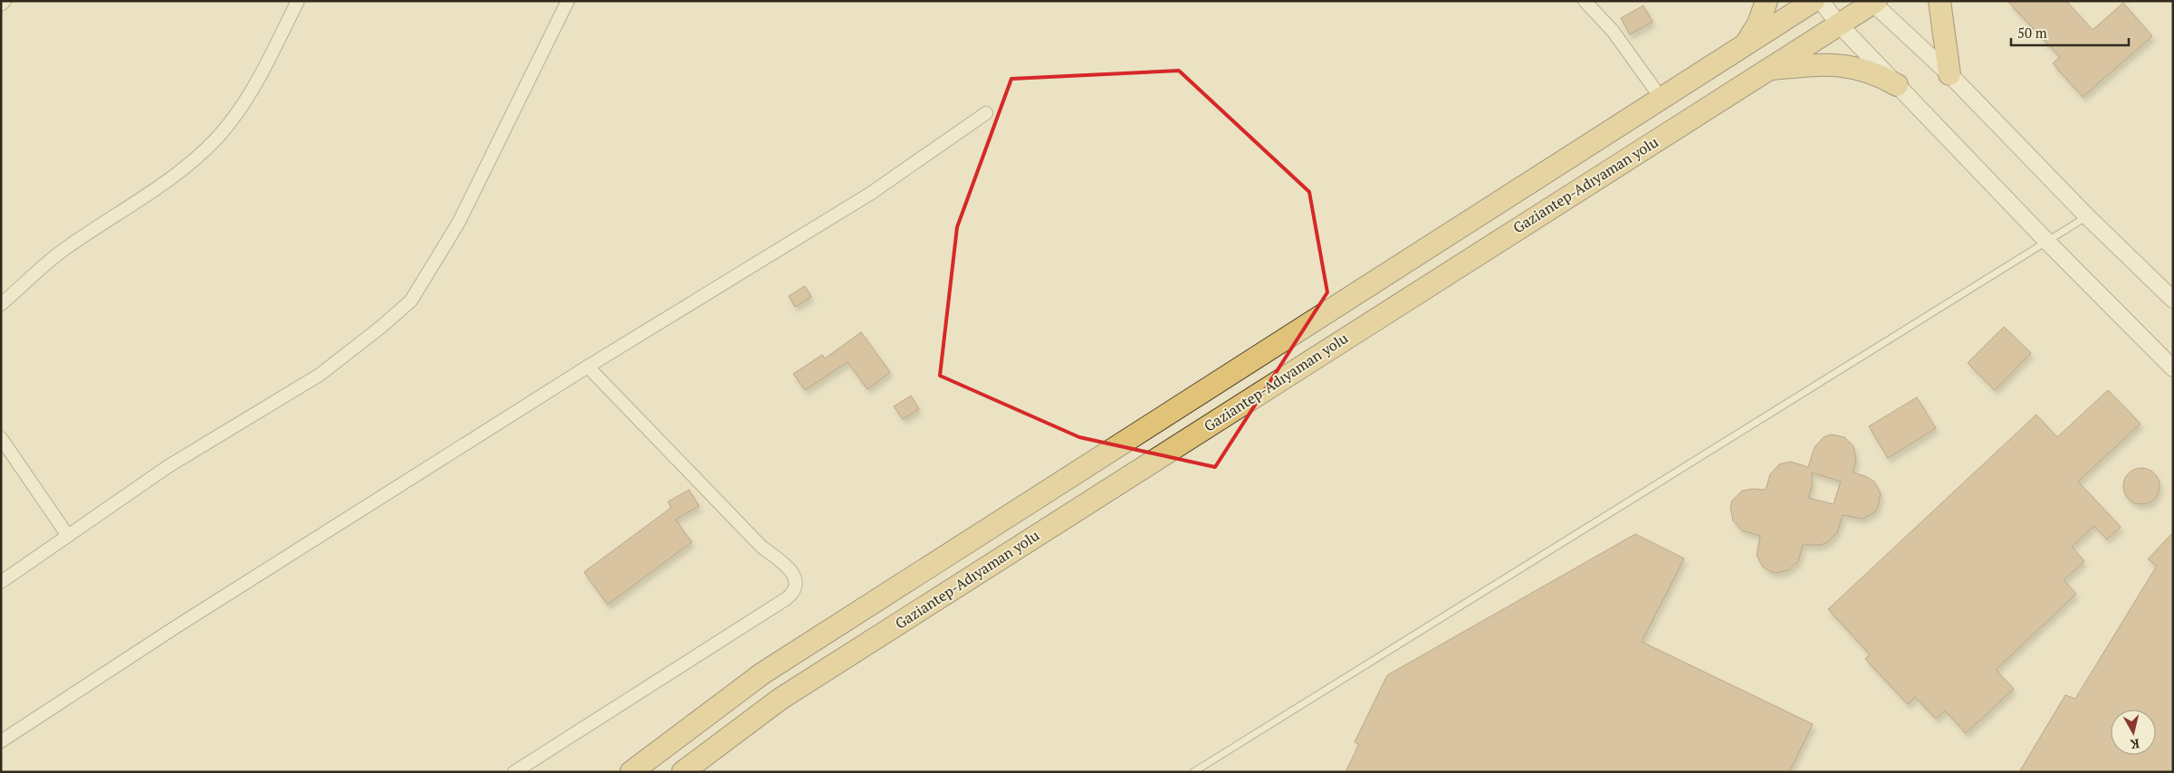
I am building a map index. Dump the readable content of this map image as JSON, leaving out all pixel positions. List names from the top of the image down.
{
  "streets": {
    "highway": ["Gaziantep-Adıyaman yolu"]
  },
  "scale_bar": "50 m",
  "north": "bottom"
}
